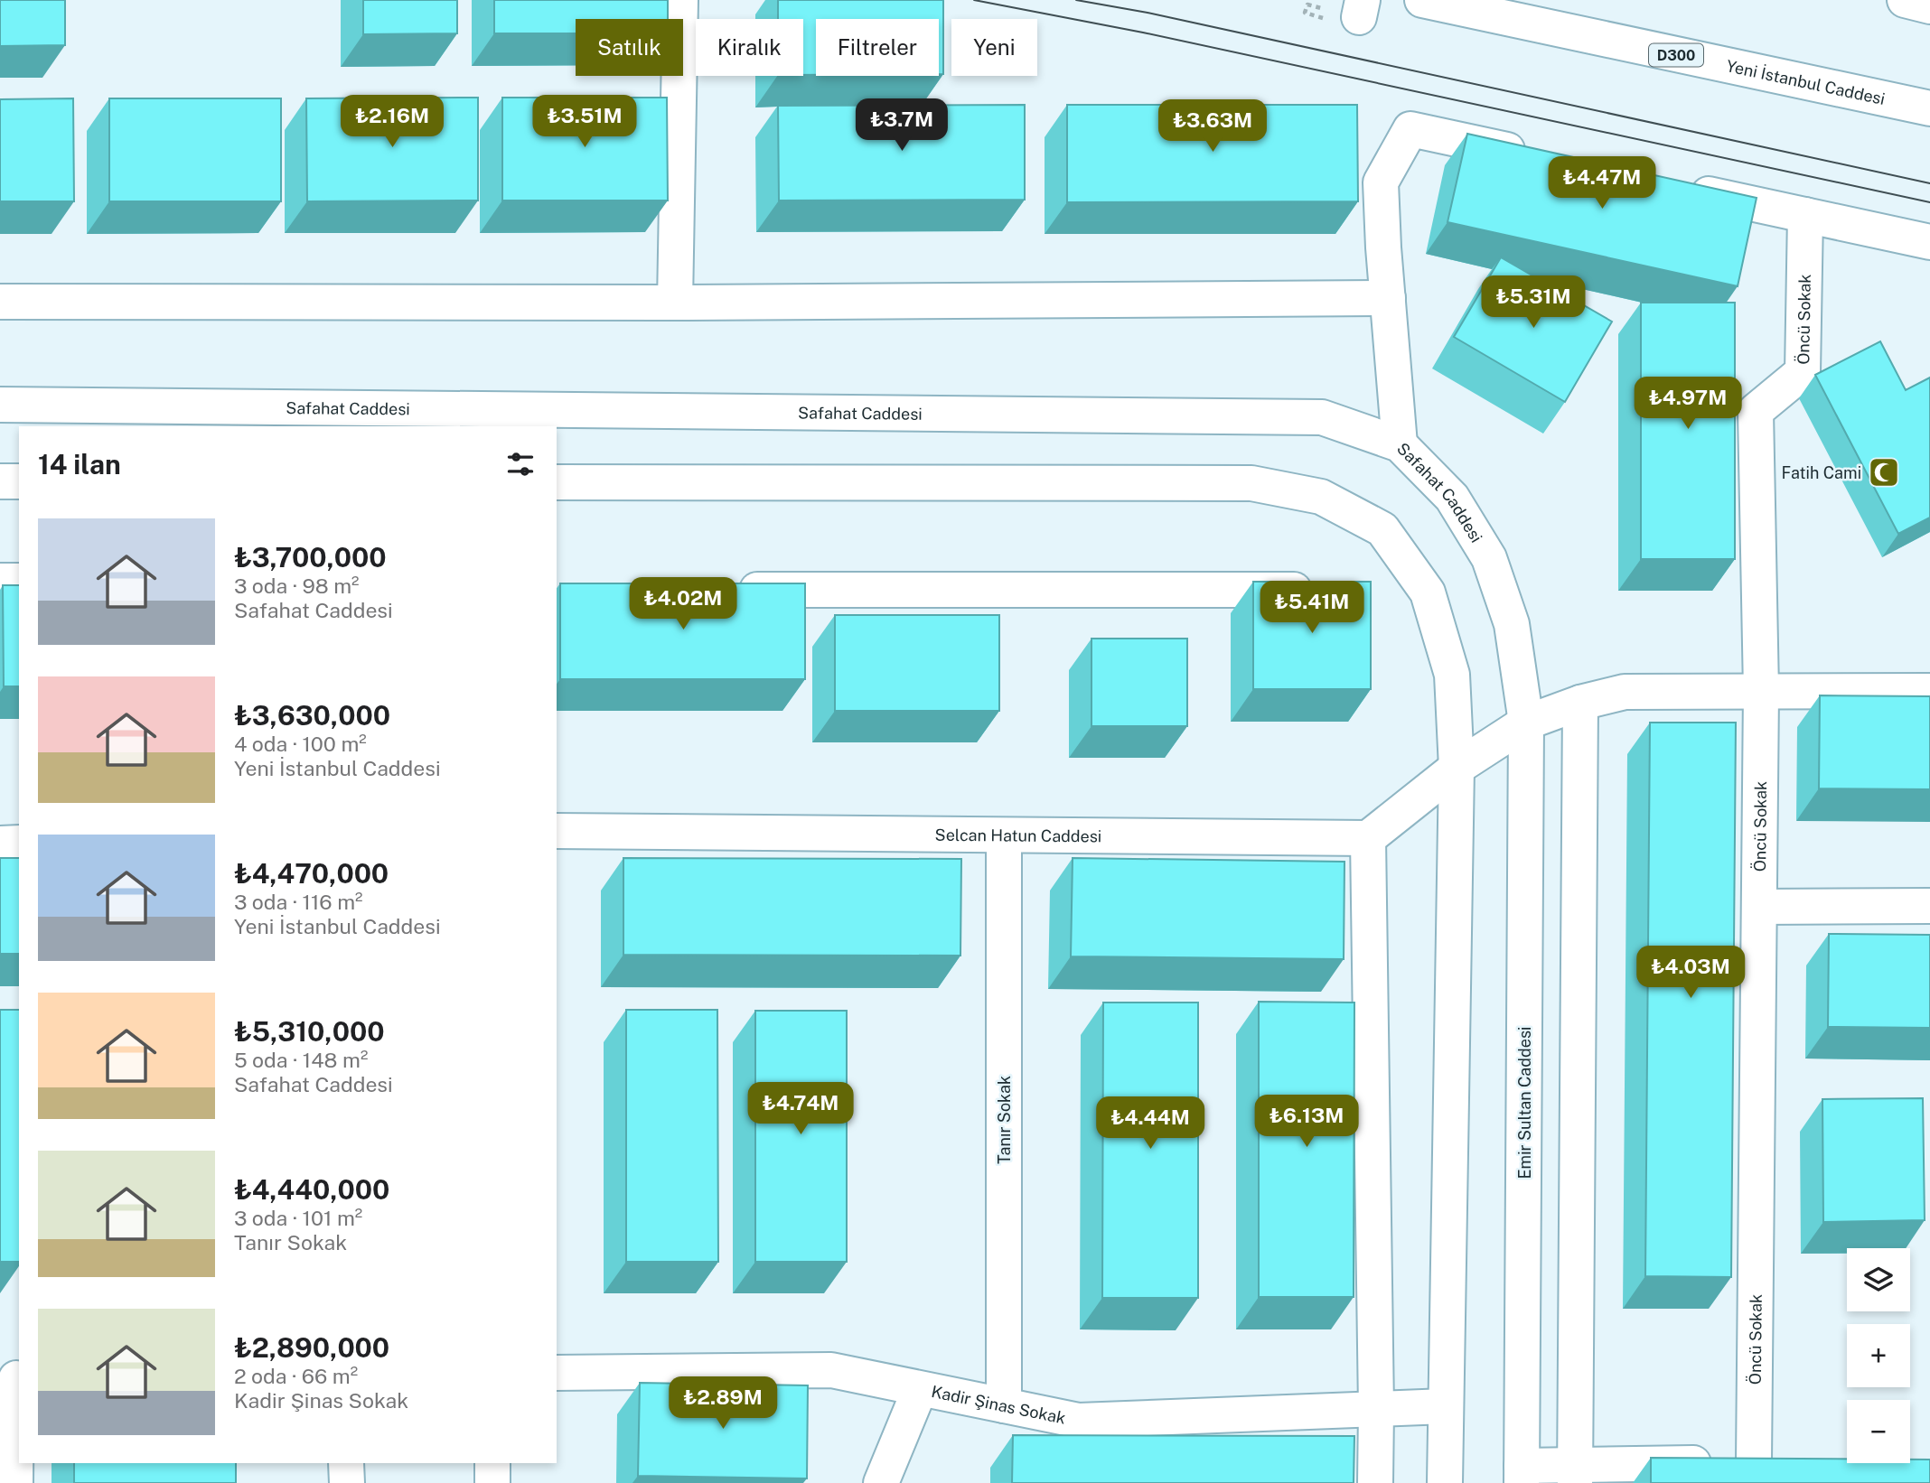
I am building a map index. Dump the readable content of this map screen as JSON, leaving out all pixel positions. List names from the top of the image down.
{
  "streets": {
    "main road": [
      "D300",
      "Yeni İstanbul Caddesi",
      "Öncü Sokak",
      "Safahat Caddesi",
      "Selcan Hatun Caddesi",
      "Emir Sultan Caddesi",
      "Tanır Sokak",
      "Kadir Şinas Sokak"
    ]
  },
  "crossings": [
    ["Safahat Caddesi", "Emir Sultan Caddesi"],
    ["Selcan Hatun Caddesi", "Tanır Sokak"],
    ["Tanır Sokak", "Kadir Şinas Sokak"]
  ],
  "places": {
    "mosque": ["Fatih Cami"]
  },
  "page": {
    "chip": [
      "Satılık",
      "Kiralık",
      "Filtreler",
      "Yeni"
    ],
    "price": [
      "₺2.16M",
      "₺3.51M",
      "₺3.7M",
      "₺3.63M",
      "₺4.47M",
      "₺5.31M",
      "₺4.97M",
      "₺4.02M",
      "₺5.41M",
      "₺4.03M",
      "₺4.74M",
      "₺6.13M",
      "₺4.44M",
      "₺2.89M"
    ],
    "heading": "14 ilan",
    "list": [
      {
        "name": "₺3,700,000",
        "note": "3 oda · 98 m² · Safahat Caddesi"
      },
      {
        "name": "₺3,630,000",
        "note": "4 oda · 100 m² · Yeni İstanbul Caddesi"
      },
      {
        "name": "₺4,470,000",
        "note": "3 oda · 116 m² · Yeni İstanbul Caddesi"
      },
      {
        "name": "₺5,310,000",
        "note": "5 oda · 148 m² · Safahat Caddesi"
      },
      {
        "name": "₺4,440,000",
        "note": "3 oda · 101 m² · Tanır Sokak"
      },
      {
        "name": "₺2,890,000",
        "note": "2 oda · 66 m² · Kadir Şinas Sokak"
      }
    ],
    "map_buttons": ["+", "−"]
  }
}
